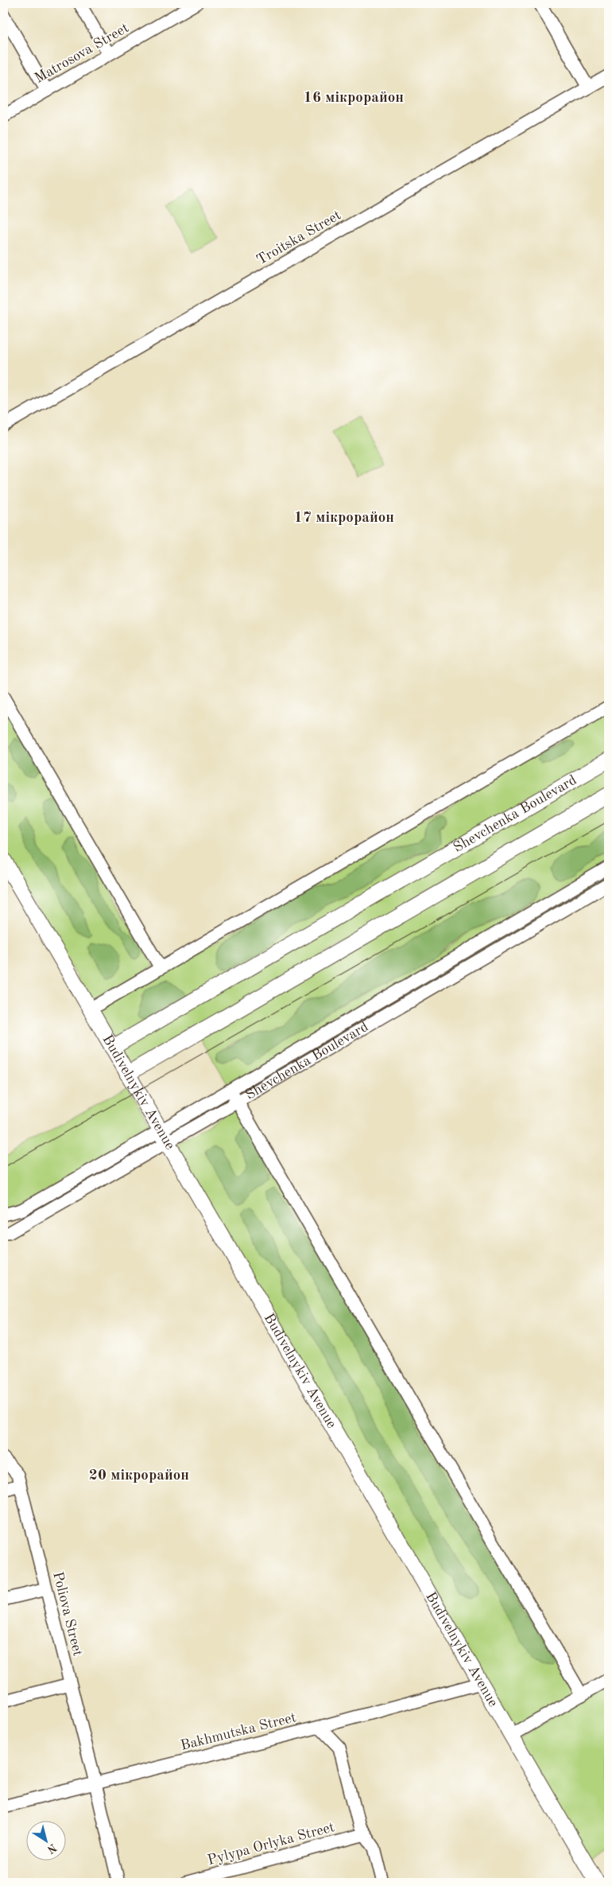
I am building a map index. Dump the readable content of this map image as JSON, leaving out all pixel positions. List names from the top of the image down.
{
  "streets": {
    "main road": ["Shevchenka Boulevard", "Budivelnykiv Avenue"],
    "street": [
      "Matrosova Street",
      "Troitska Street",
      "Poliova Street",
      "Bakhmutska Street",
      "Pylypa Orlyka Street"
    ]
  },
  "crossings": [
    ["Shevchenka Boulevard", "Budivelnykiv Avenue"],
    ["Budivelnykiv Avenue", "Bakhmutska Street"],
    ["Poliova Street", "Bakhmutska Street"]
  ],
  "districts": ["16 мікрорайон", "17 мікрорайон", "20 мікрорайон"],
  "north": "bottom right"
}
